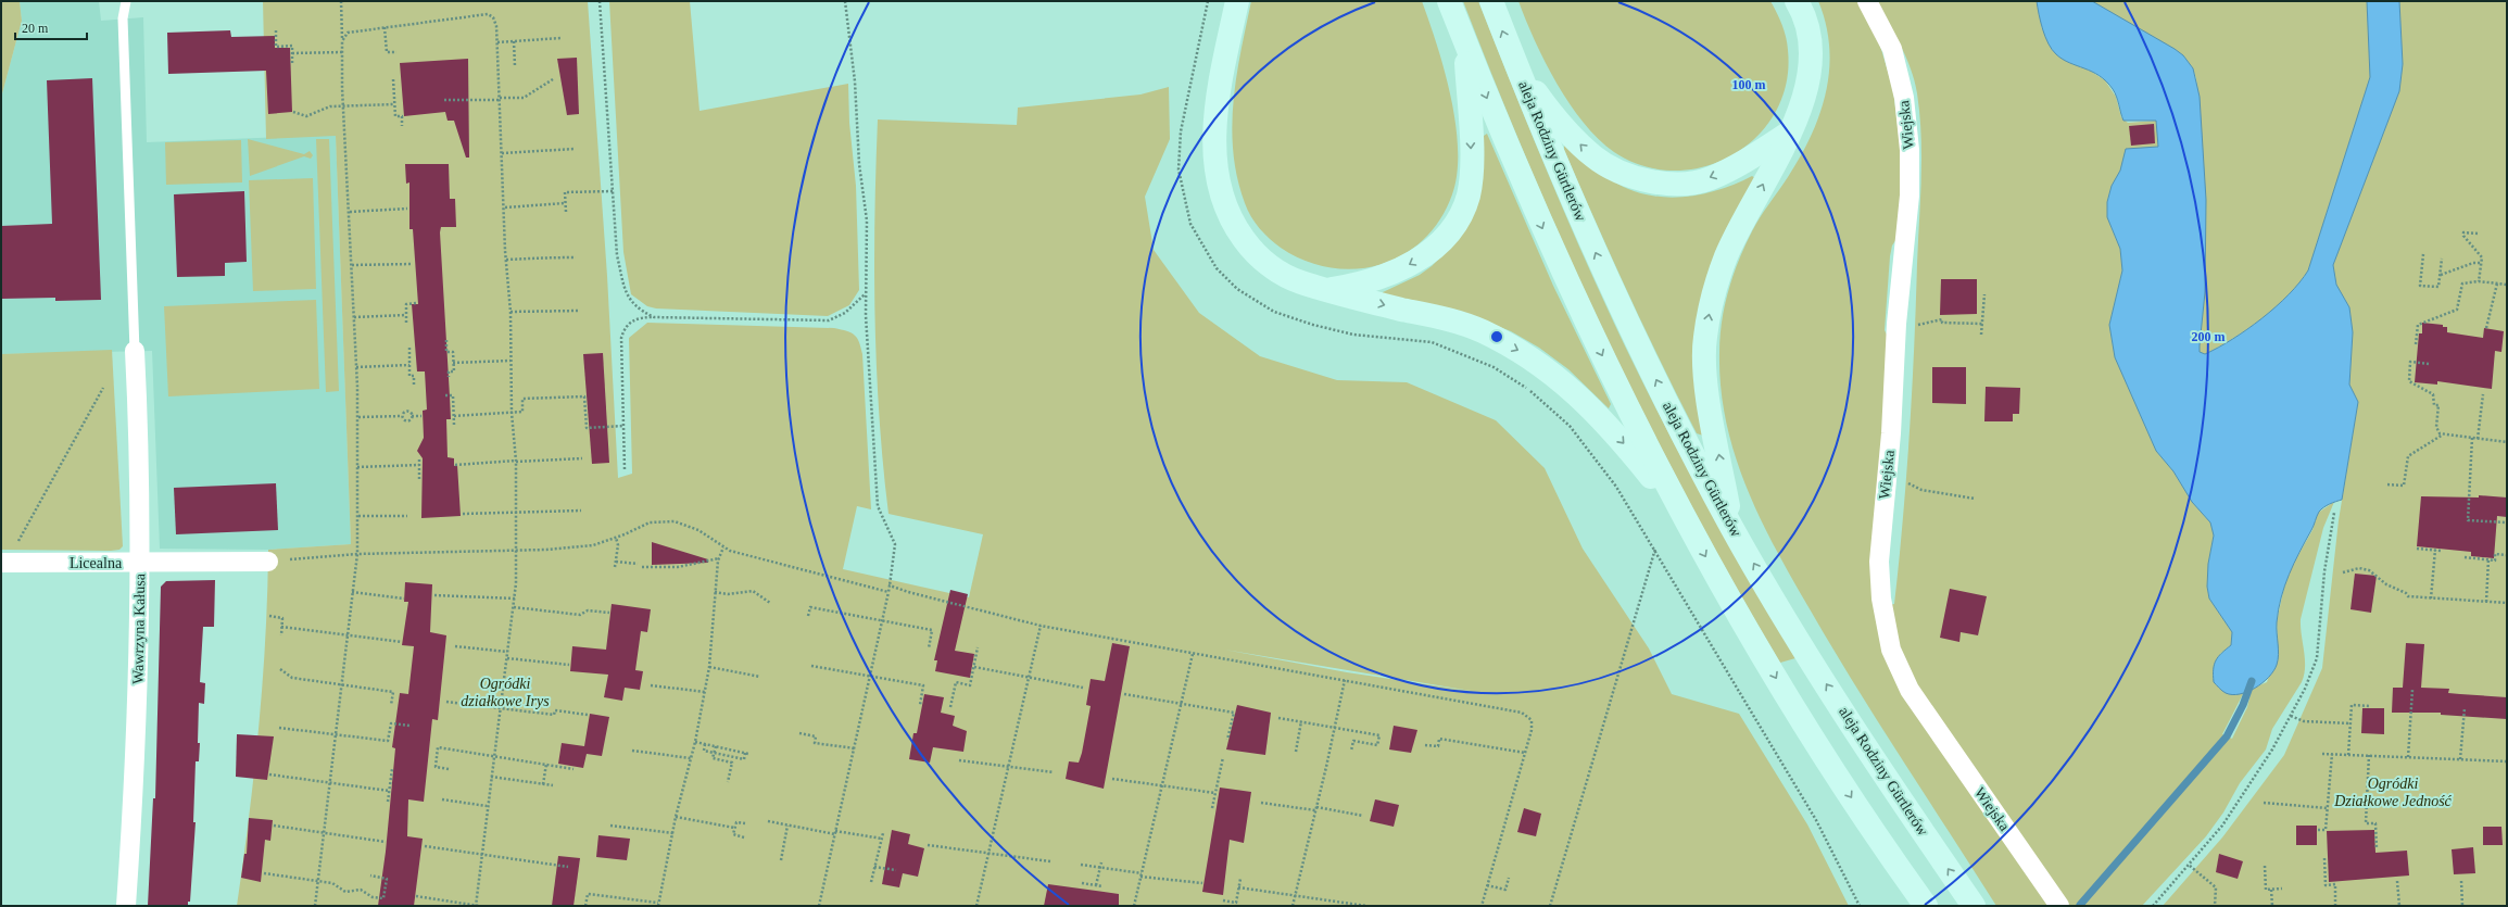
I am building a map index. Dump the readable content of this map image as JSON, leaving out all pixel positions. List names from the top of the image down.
{
  "streets": {
    "main road": ["aleja Rodziny Gürtlerów"],
    "street": ["Wiejska", "Licealna", "Wawrzyna Kałusa"]
  },
  "crossings": [
    ["Licealna", "Wawrzyna Kałusa"]
  ],
  "parks": ["Ogródki działkowe Irys", "Ogródki Działkowe Jedność"],
  "scale_bar": "20 m",
  "rings": ["100 m", "200 m"]
}
